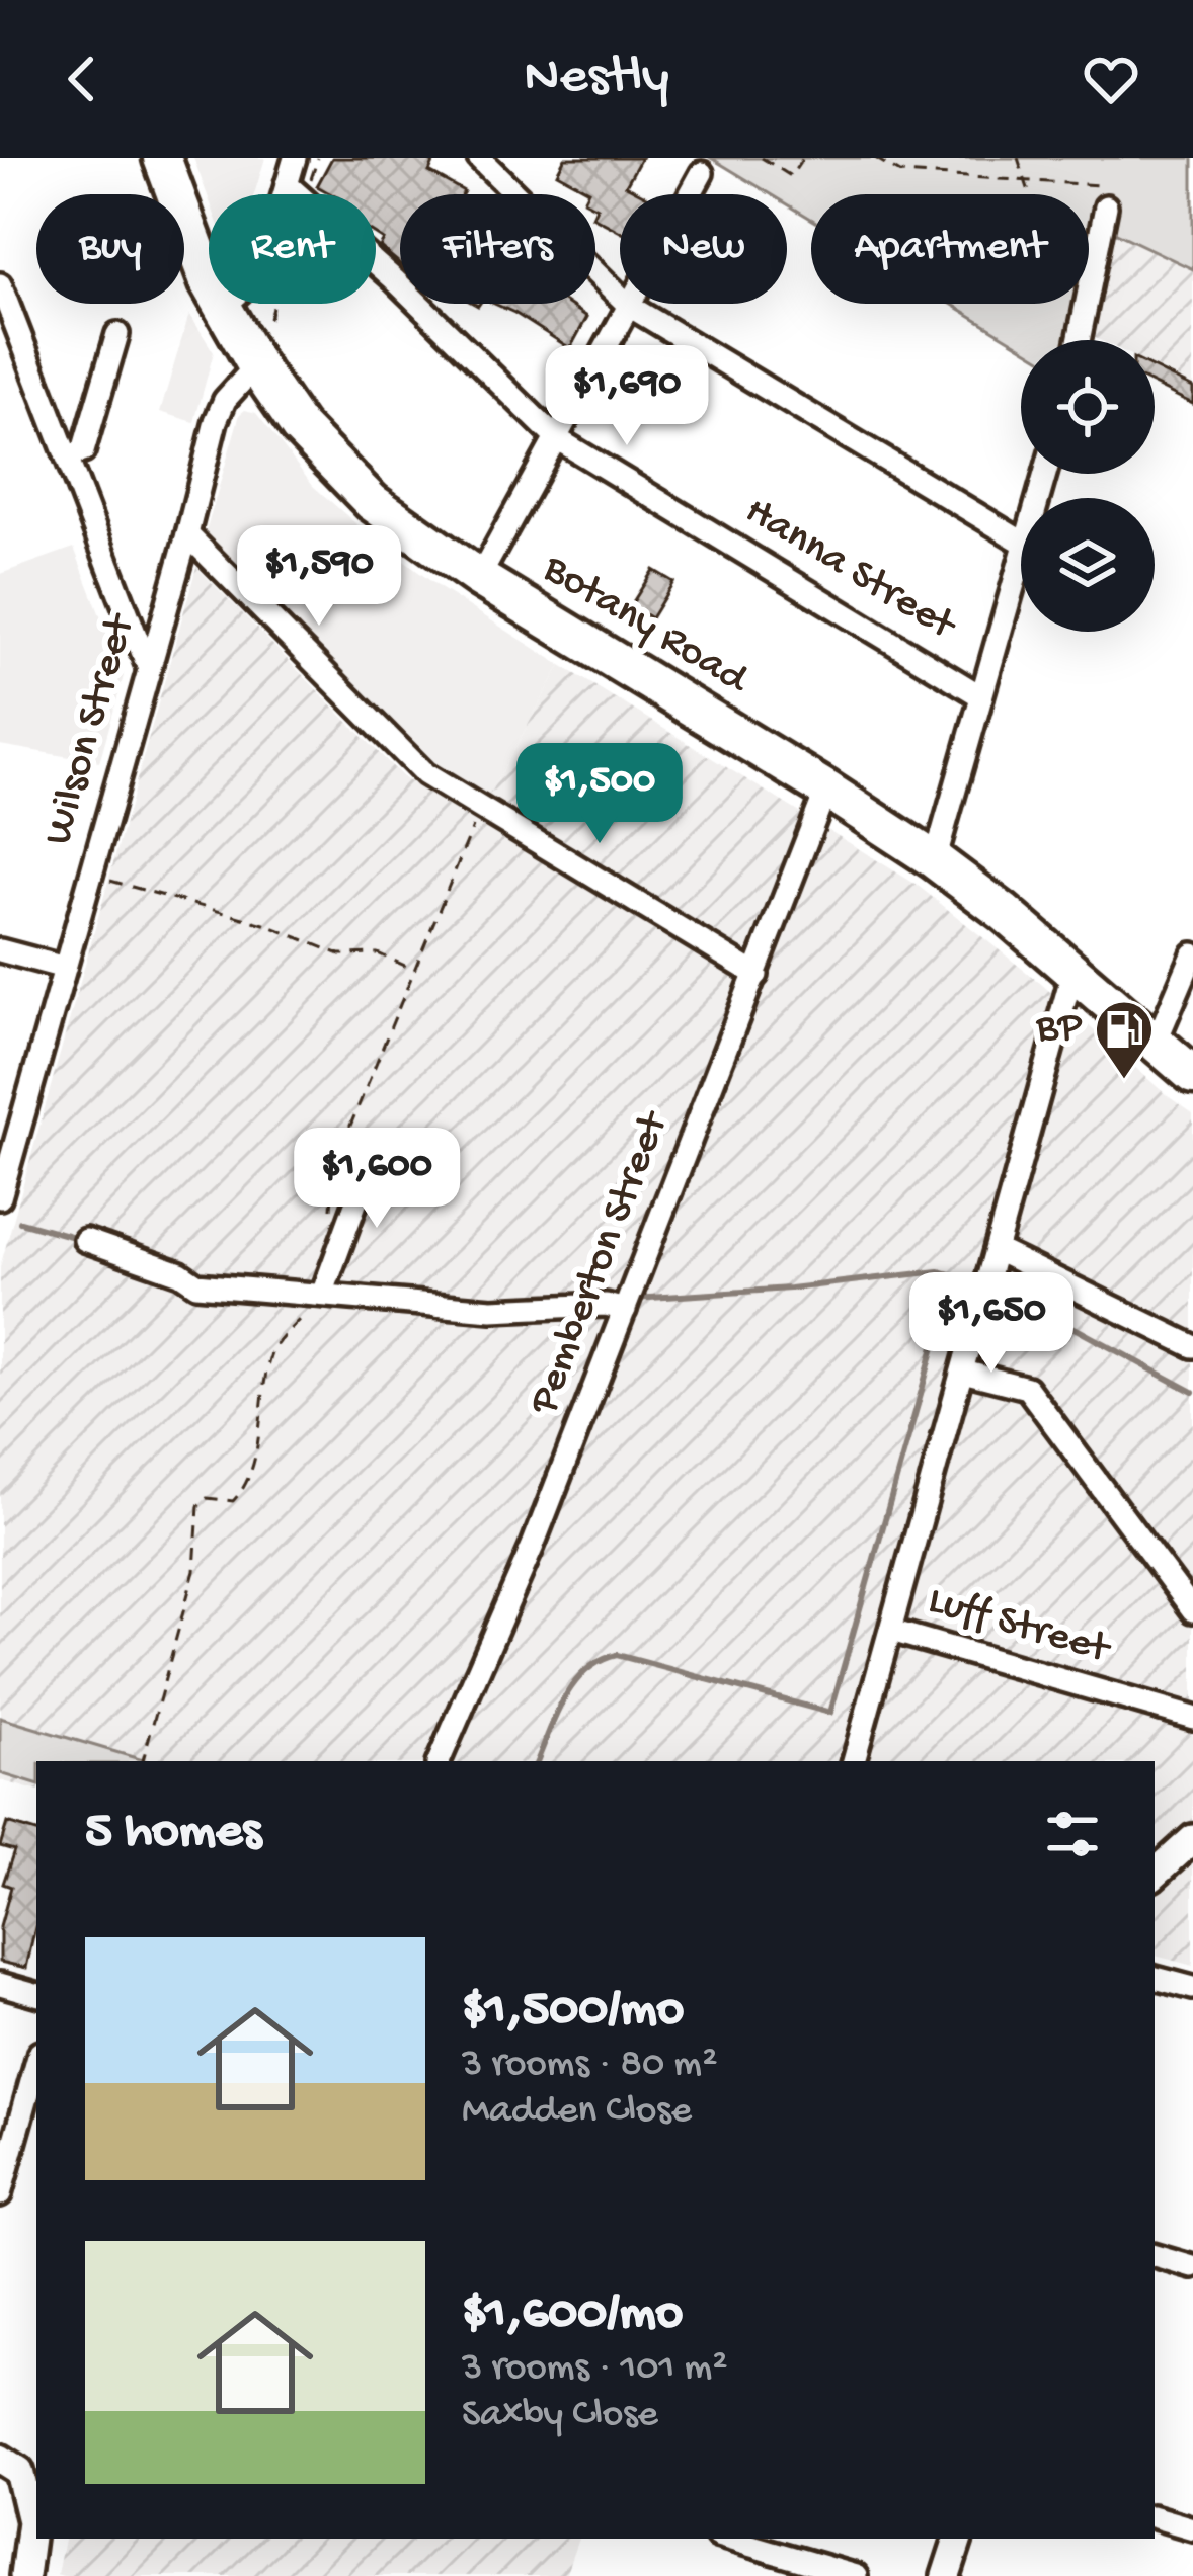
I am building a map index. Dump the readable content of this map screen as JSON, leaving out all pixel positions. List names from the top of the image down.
{
  "streets": {
    "main road": ["Botany Road"],
    "street": [
      "Hanna Street",
      "Wilson Street",
      "Pemberton Street",
      "Luff Street"
    ]
  },
  "crossings": [
    ["Botany Road", "Wilson Street"],
    ["Botany Road", "Pemberton Street"]
  ],
  "places": {
    "fuel station": ["BP"]
  },
  "page": {
    "header": "Nestly",
    "chip": [
      "Buy",
      "Rent",
      "Filters",
      "New",
      "Apartment"
    ],
    "price": [
      "$1,690",
      "$1,590",
      "$1,500",
      "$1,600",
      "$1,650"
    ],
    "heading": "5 homes",
    "list": [
      {
        "name": "$1,500/mo",
        "note": "3 rooms · 80 m² · Madden Close"
      },
      {
        "name": "$1,600/mo",
        "note": "3 rooms · 101 m² · Saxby Close"
      }
    ]
  }
}
